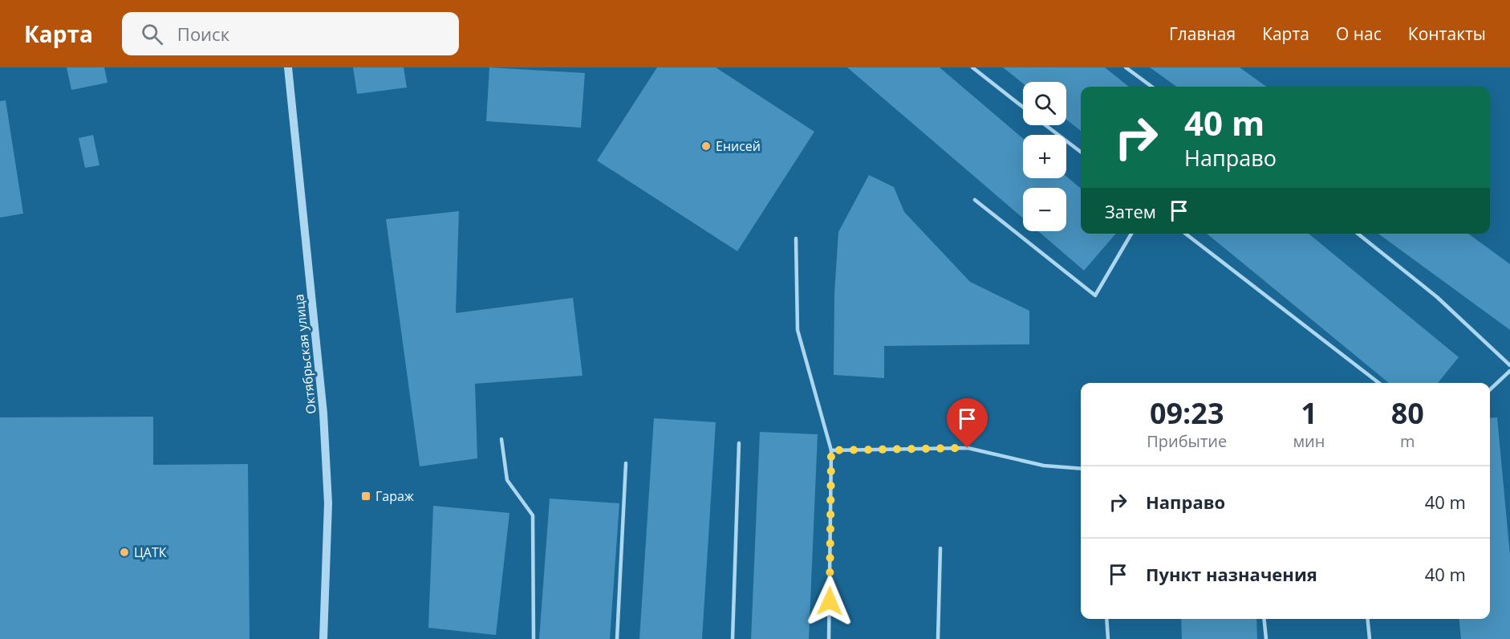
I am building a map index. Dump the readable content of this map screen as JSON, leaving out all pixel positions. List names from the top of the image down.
{
  "streets": {
    "street": ["Октябрьская улица"]
  },
  "places": {
    "other": ["Енисей", "ЦАТК"],
    "transit": ["Гараж"]
  },
  "page": {
    "header": "Карта",
    "search": "Поиск",
    "nav": [
      "Главная",
      "Карта",
      "О нас",
      "Контакты"
    ],
    "map_buttons": ["+", "−"],
    "turn": ["40 m", "Направо"],
    "then": "Затем",
    "eta": [
      "09:23",
      "Прибытие",
      "1",
      "мин",
      "80",
      "m"
    ],
    "list": [
      {
        "name": "Направо",
        "value": "40 m"
      },
      {
        "name": "Пункт назначения",
        "value": "40 m"
      }
    ]
  }
}
